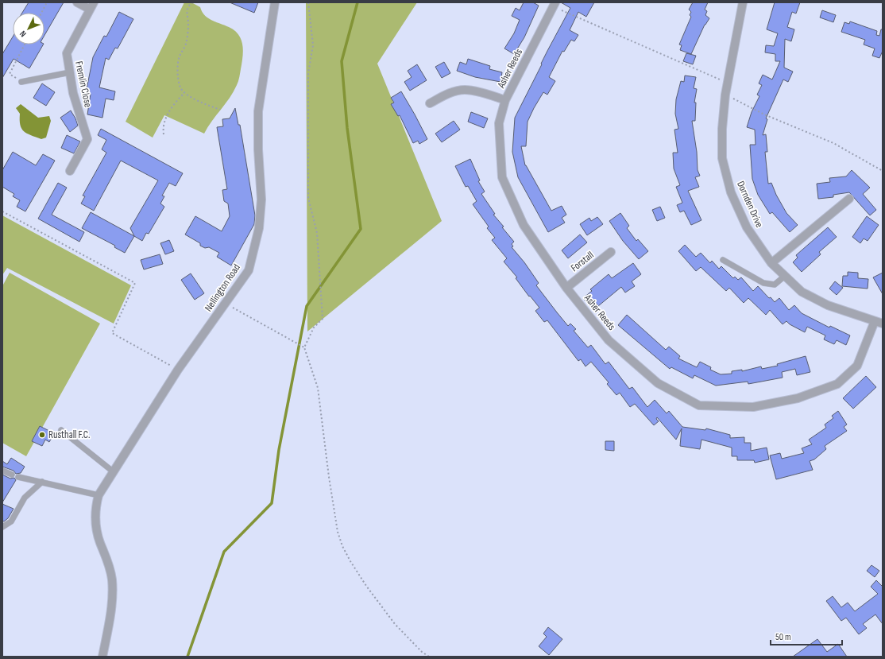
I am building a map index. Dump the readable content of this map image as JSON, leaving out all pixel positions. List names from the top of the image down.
{
  "streets": {
    "street": [
      "Asher Reeds",
      "Fremlin Close",
      "Dornden Drive",
      "Forstall",
      "Nellington Road"
    ]
  },
  "crossings": [
    ["Asher Reeds", "Dornden Drive"],
    ["Asher Reeds", "Forstall"]
  ],
  "places": ["Rusthall F.C."],
  "scale_bar": "50 m",
  "north": "bottom left"
}
